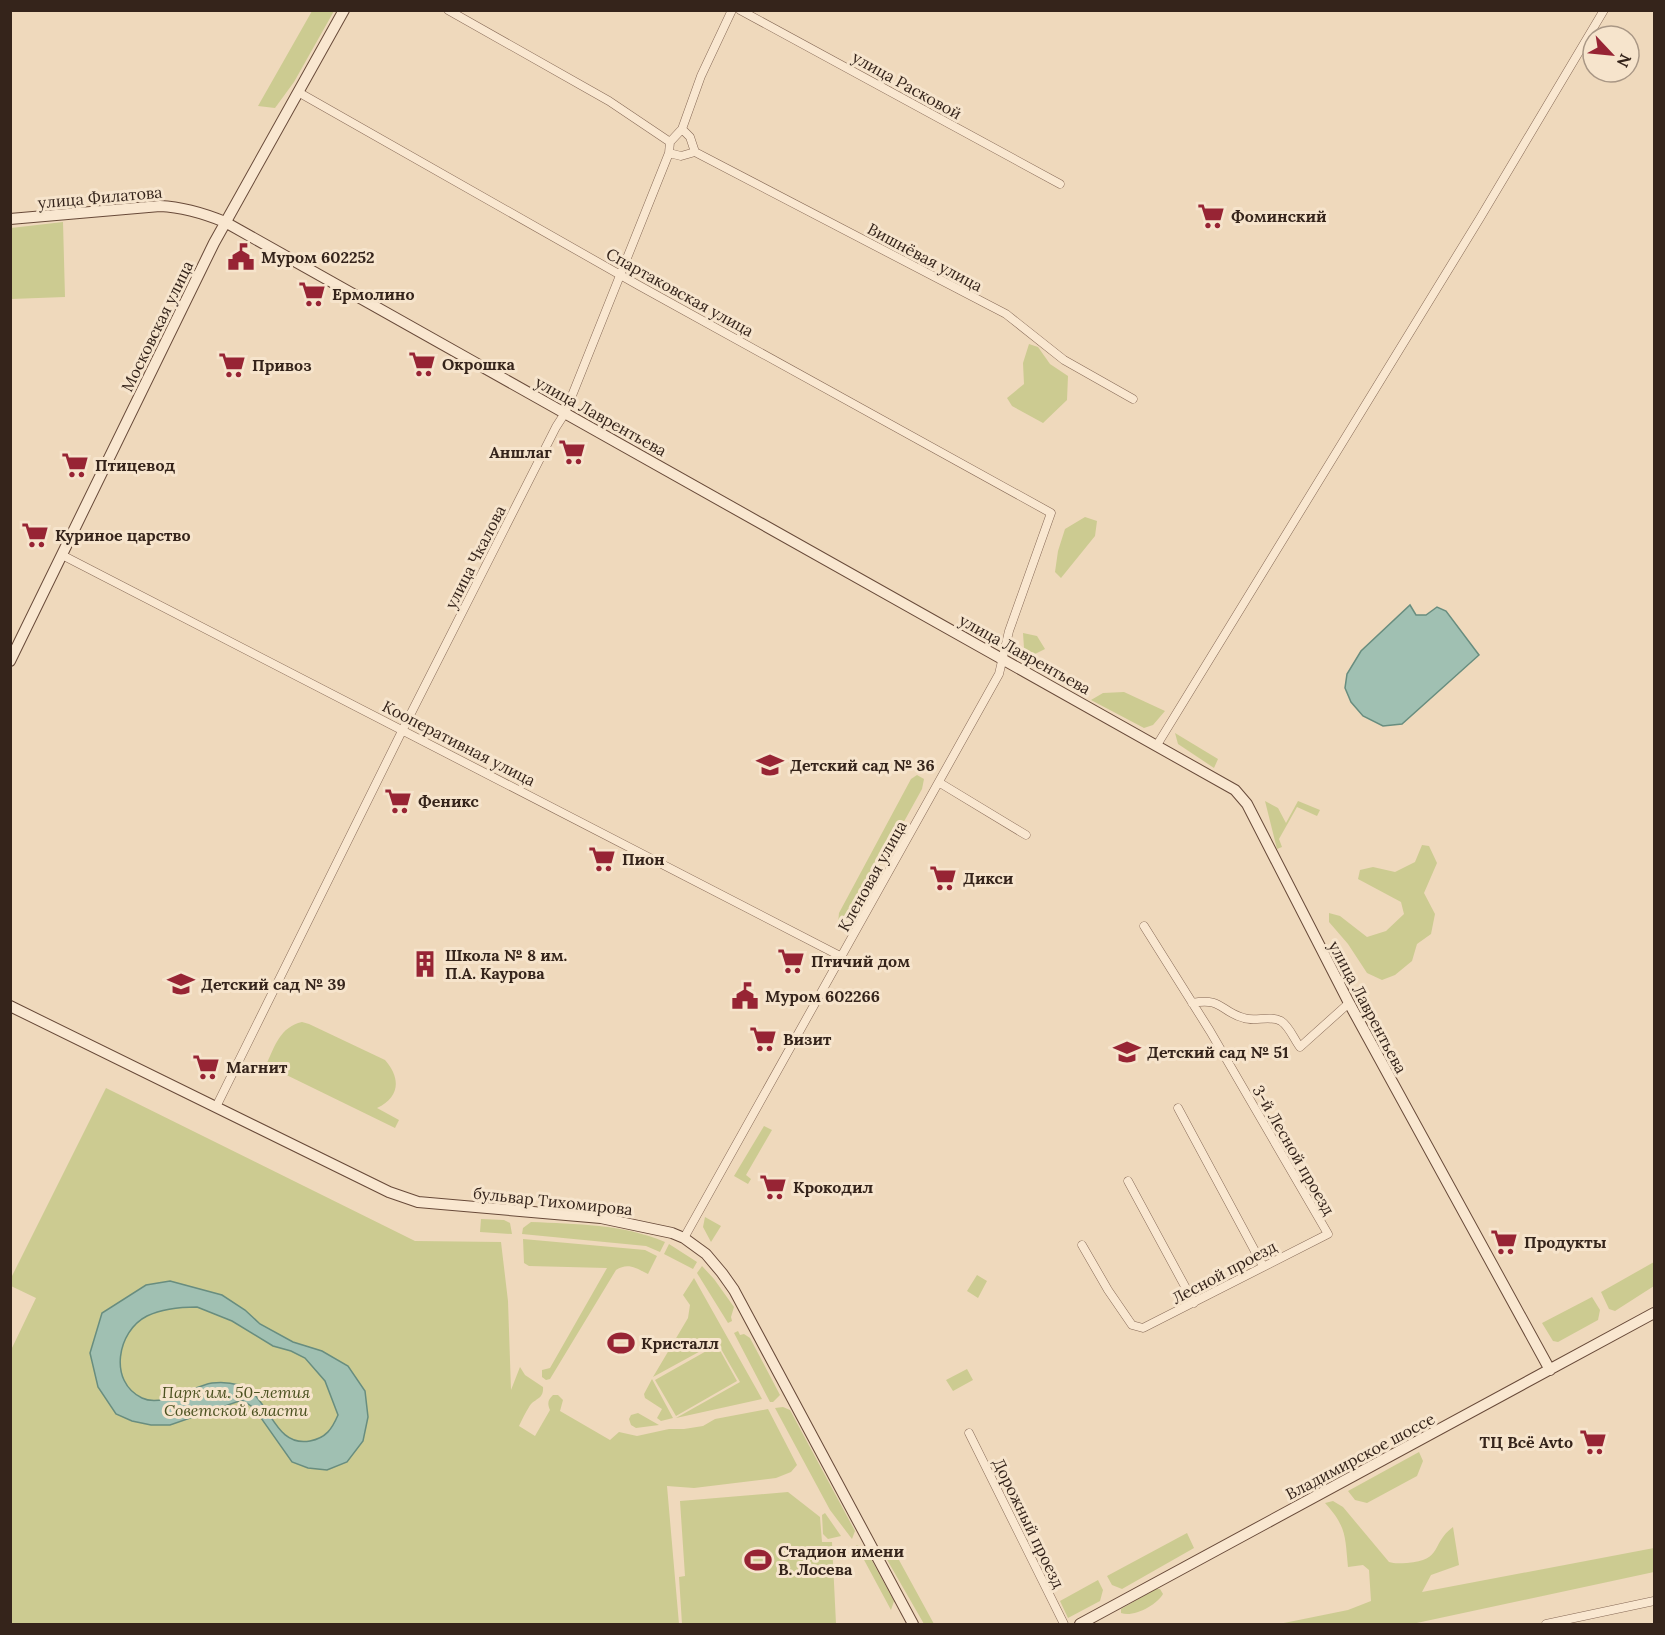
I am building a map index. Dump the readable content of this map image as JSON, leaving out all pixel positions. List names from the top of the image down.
{
  "streets": {
    "street": [
      "улица Расковой",
      "улица Филатова",
      "Вишнёвая улица",
      "Спартаковская улица",
      "Московская улица",
      "улица Лаврентьева",
      "улица Чкалова",
      "Кооперативная улица",
      "Кленовая улица",
      "3-й Лесной проезд",
      "бульвар Тихомирова",
      "Лесной проезд",
      "Владимирское шоссе",
      "Дорожный проезд"
    ]
  },
  "crossings": [
    ["улица Филатова", "Московская улица"],
    ["улица Филатова", "улица Лаврентьева"],
    ["Вишнёвая улица", "улица Чкалова"],
    ["Спартаковская улица", "Московская улица"],
    ["Спартаковская улица", "улица Чкалова"],
    ["Спартаковская улица", "Кленовая улица"],
    ["Московская улица", "улица Лаврентьева"],
    ["Московская улица", "Кооперативная улица"],
    ["улица Лаврентьева", "улица Чкалова"],
    ["улица Лаврентьева", "Кленовая улица"],
    ["улица Лаврентьева", "Владимирское шоссе"],
    ["улица Чкалова", "Кооперативная улица"],
    ["улица Чкалова", "бульвар Тихомирова"],
    ["Кооперативная улица", "Кленовая улица"],
    ["Кленовая улица", "бульвар Тихомирова"],
    ["3-й Лесной проезд", "Лесной проезд"]
  ],
  "parks": ["Парк им. 50-летия Советской власти"],
  "places": {
    "supermarket": [
      "Фоминский",
      "Ермолино",
      "Окрошка",
      "Привоз",
      "Аншлаг",
      "Птицевод",
      "Куриное царство",
      "Феникс",
      "Пион",
      "Дикси",
      "Птичий дом",
      "Визит",
      "Магнит",
      "Крокодил",
      "Продукты",
      "ТЦ Всё Avto"
    ],
    "public building": ["Муром 602252", "Муром 602266"],
    "school or university": ["Детский сад № 36", "Детский сад № 39", "Детский сад № 51"],
    "building": ["Школа № 8 им. П.А. Каурова"],
    "sports": ["Кристалл", "Стадион имени В. Лосева"]
  },
  "north": "bottom right"
}
